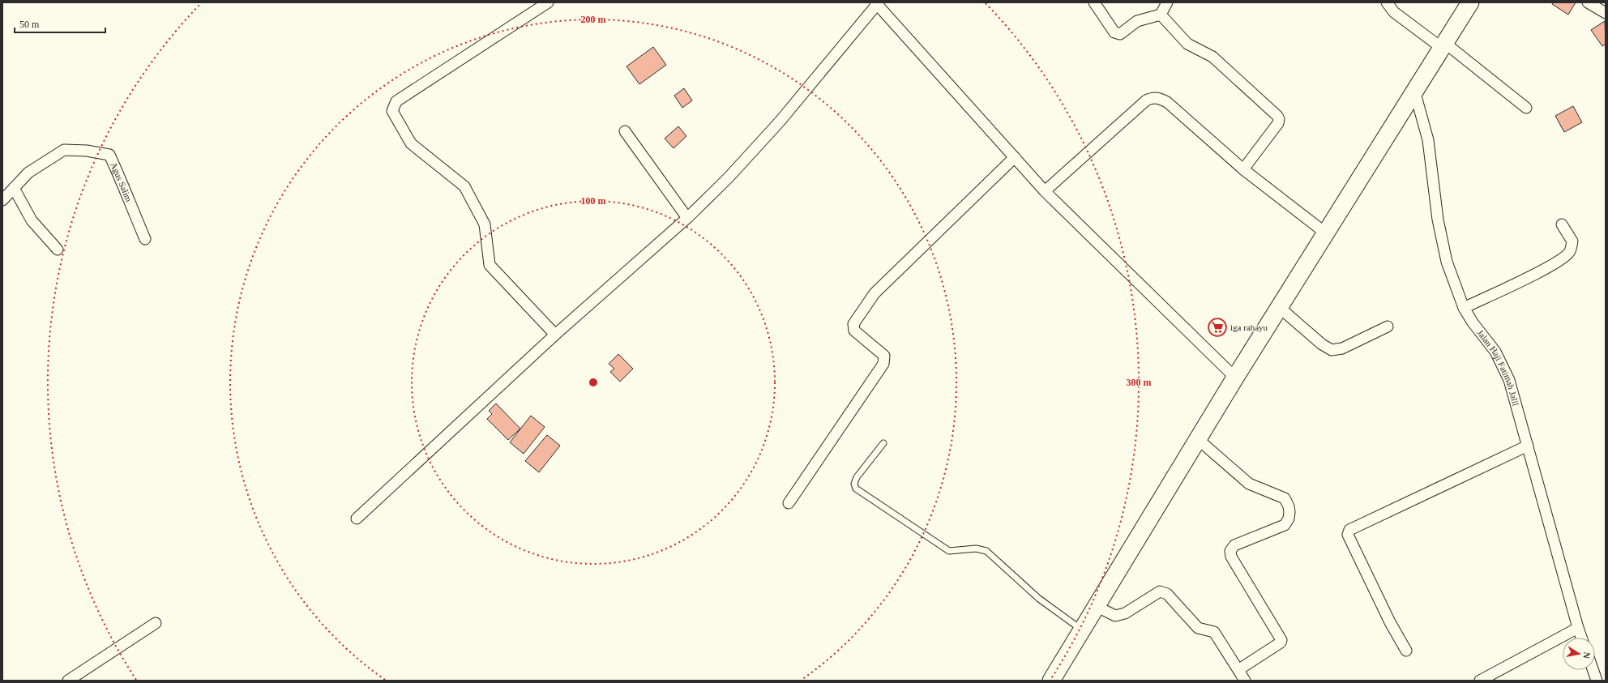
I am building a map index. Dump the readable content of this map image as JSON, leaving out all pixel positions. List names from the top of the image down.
{
  "streets": {
    "street": ["Agus Salim", "Jalan Haji Fatimah Jalil"]
  },
  "places": {
    "supermarket": ["iga rahayu"]
  },
  "scale_bar": "50 m",
  "north": "right",
  "rings": ["200 m", "100 m", "300 m"]
}
